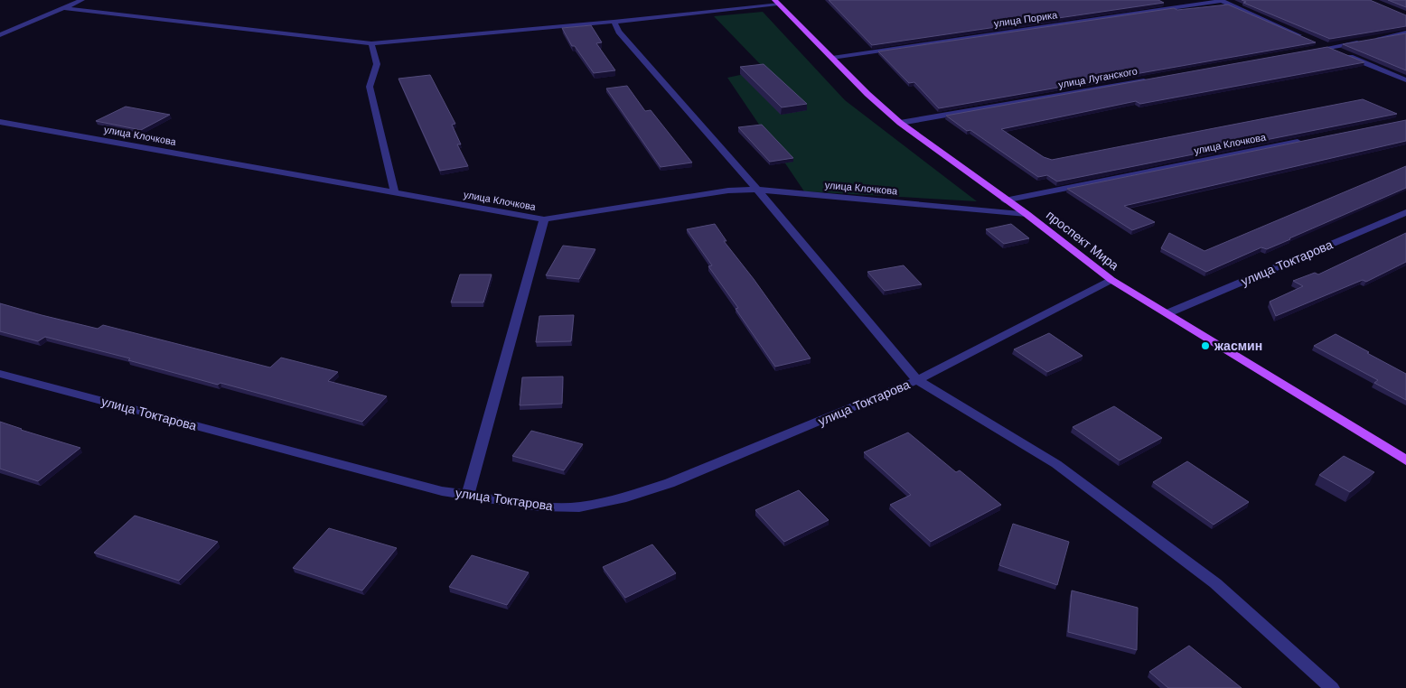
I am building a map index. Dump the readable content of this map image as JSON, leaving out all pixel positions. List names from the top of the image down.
{
  "streets": {
    "main road": ["проспект Мира"],
    "street": [
      "улица Порика",
      "улица Луганского",
      "улица Клочкова",
      "улица Токтарова"
    ]
  },
  "crossings": [
    ["улица Порика", "проспект Мира"],
    ["улица Луганского", "проспект Мира"],
    ["улица Клочкова", "проспект Мира"],
    ["проспект Мира", "улица Токтарова"]
  ],
  "places": ["жасмин"]
}
